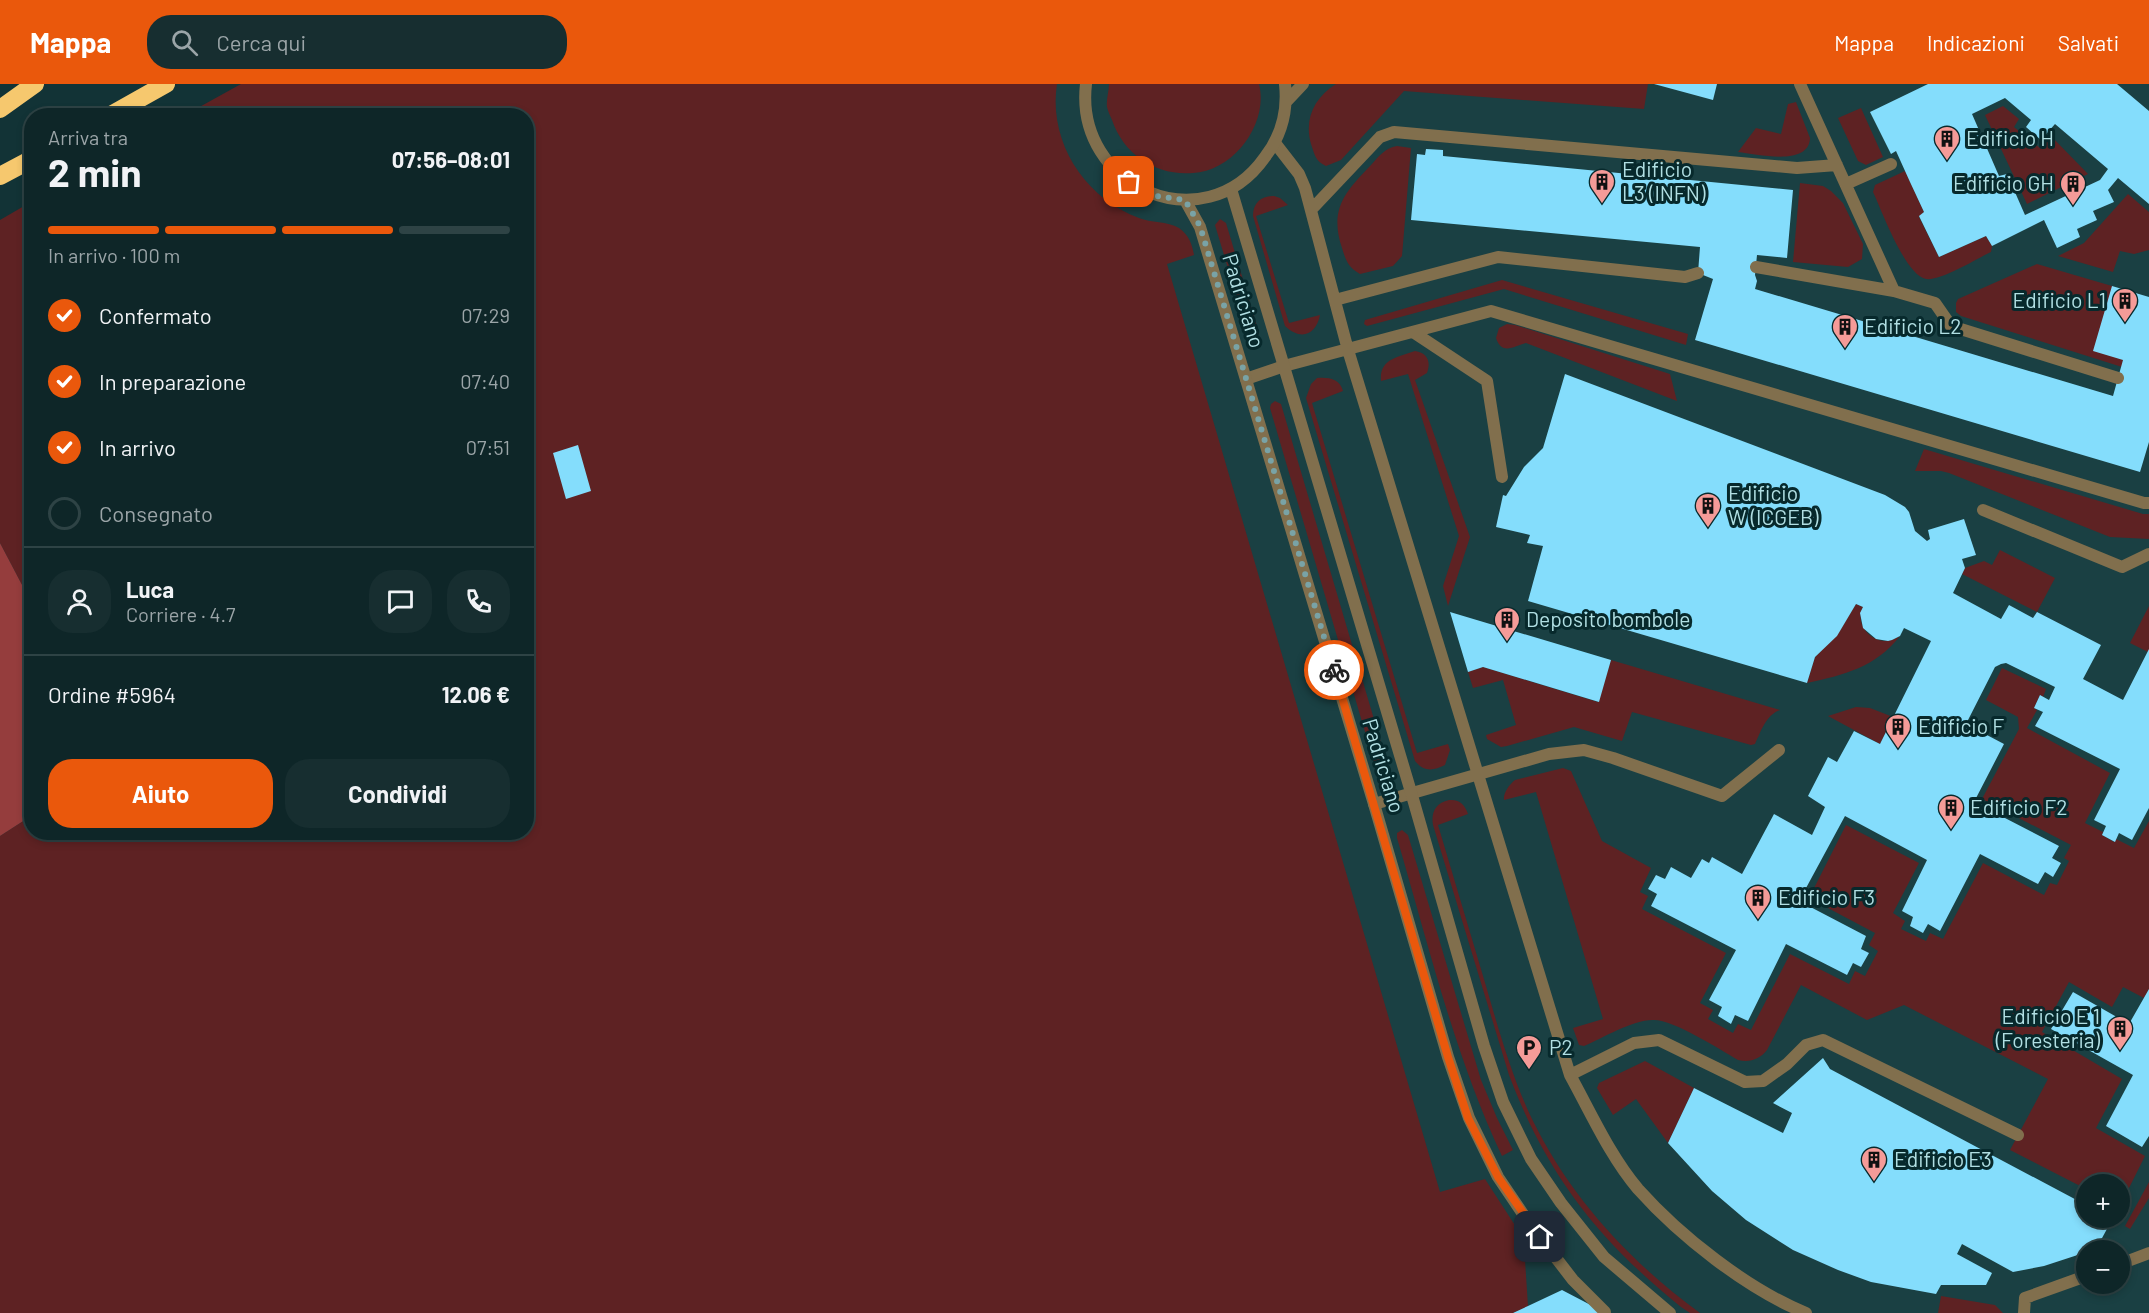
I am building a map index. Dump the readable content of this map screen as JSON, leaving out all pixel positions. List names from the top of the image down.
{
  "streets": {
    "street": ["Padriciano"]
  },
  "places": {
    "building": [
      "Edificio H",
      "Edificio L3 (INFN)",
      "Edificio GH",
      "Edificio L1",
      "Edificio L2",
      "Edificio W (ICGEB)",
      "Deposito bombole",
      "Edificio F",
      "Edificio F2",
      "Edificio F3",
      "Edificio E 1 (Foresteria)",
      "Edificio E3"
    ],
    "parking": ["P2"]
  },
  "page": {
    "header": "Mappa",
    "search": "Cerca qui",
    "nav": ["Mappa", "Indicazioni", "Salvati"],
    "heading": ["2 min", "Arriva tra", "07:56–08:01"],
    "panel": [
      "Luca",
      "Corriere · 4.7",
      "Ordine #5964",
      "12.06 €"
    ],
    "bar": "In arrivo · 100 m",
    "list": [
      ["Confermato", "07:29"],
      ["In preparazione", "07:40"],
      ["In arrivo", "07:51"],
      "Consegnato"
    ],
    "buttons": ["Aiuto", "Condividi"],
    "map_buttons": ["+", "−"]
  }
}
